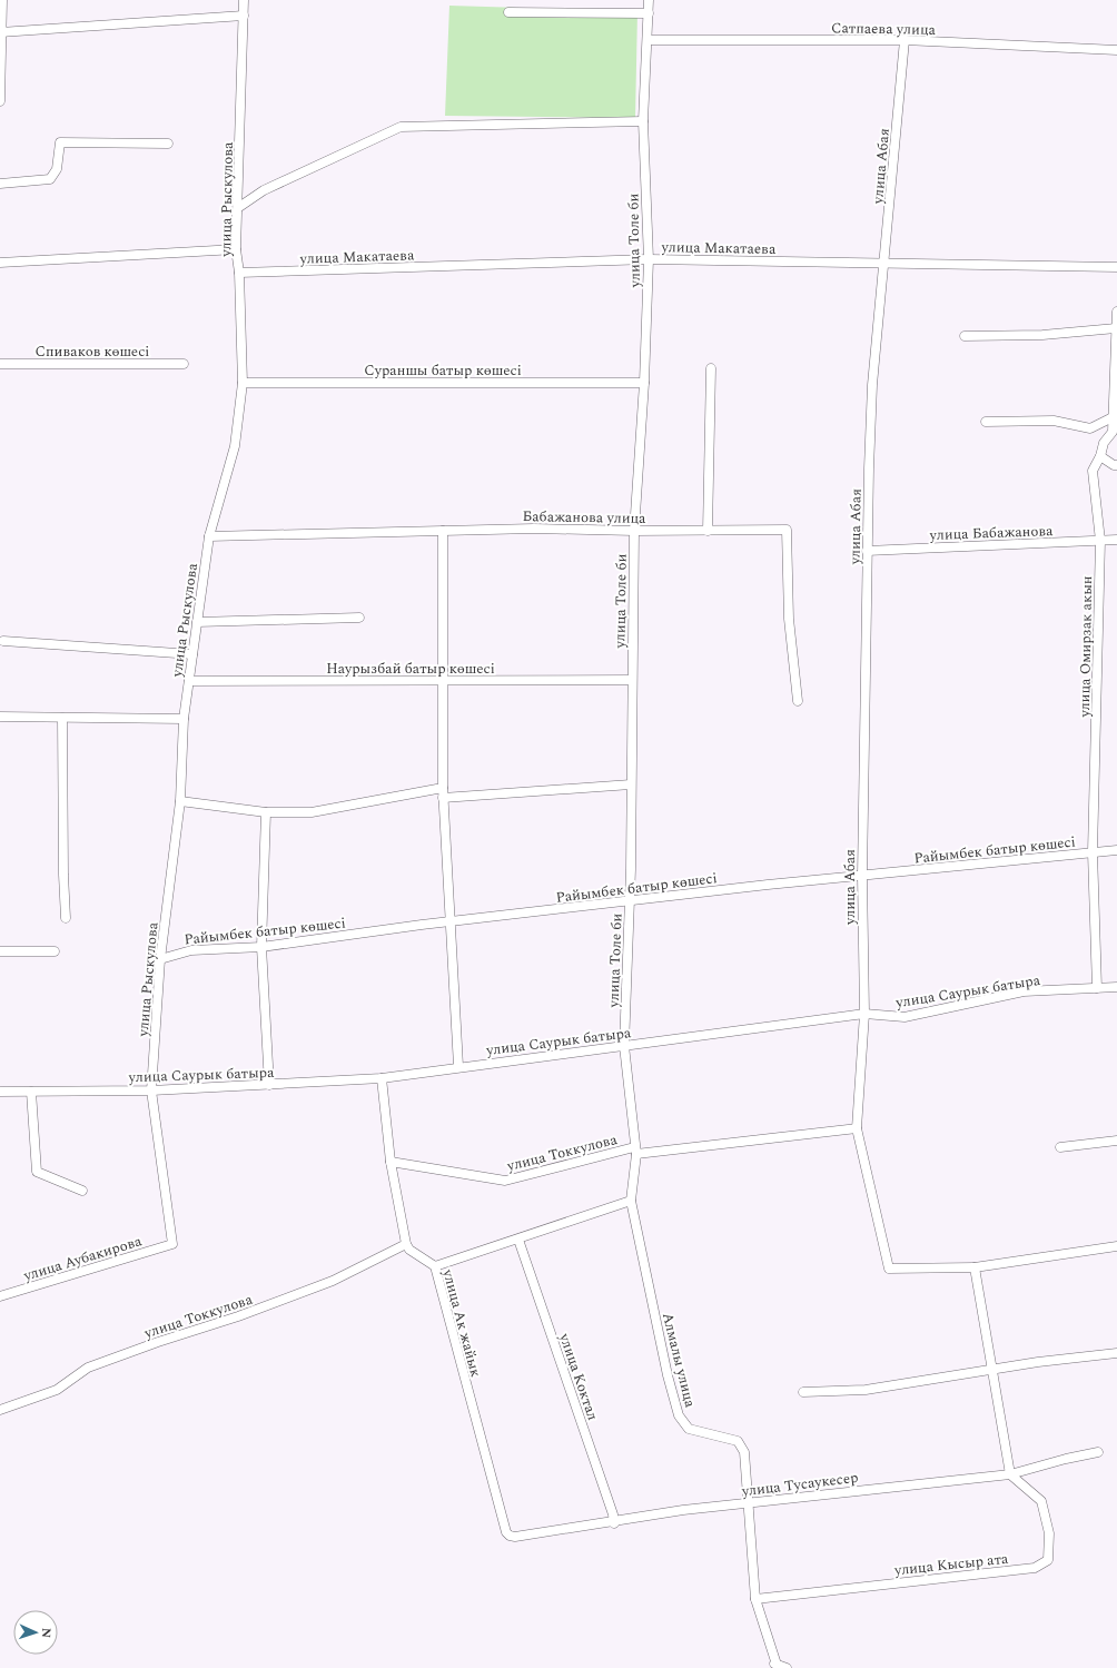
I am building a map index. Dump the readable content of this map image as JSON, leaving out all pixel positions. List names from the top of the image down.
{
  "streets": {
    "street": [
      "Сатпаева улица",
      "улица Абая",
      "улица Рыскулова",
      "улица Толе би",
      "улица Макатаева",
      "Спиваков көшесі",
      "Сураншы батыр көшесі",
      "Бабажанова улица",
      "улица Бабажанова",
      "улица Омирзак акын",
      "Наурызбай батыр көшесі",
      "Райымбек батыр көшесі",
      "улица Саурык батыра",
      "улица Токкулова",
      "улица Аубакирова",
      "улица Ак жайык",
      "Алмалы улица",
      "улица Коктал",
      "улица Тусаукесер",
      "улица Кысыр ата"
    ]
  },
  "crossings": [
    ["Сатпаева улица", "улица Абая"],
    ["Сатпаева улица", "улица Толе би"],
    ["улица Абая", "улица Макатаева"],
    ["улица Абая", "улица Бабажанова"],
    ["улица Абая", "Райымбек батыр көшесі"],
    ["улица Абая", "улица Саурык батыра"],
    ["улица Абая", "улица Токкулова"],
    ["улица Рыскулова", "улица Макатаева"],
    ["улица Рыскулова", "Сураншы батыр көшесі"],
    ["улица Рыскулова", "Бабажанова улица"],
    ["улица Рыскулова", "Наурызбай батыр көшесі"],
    ["улица Рыскулова", "Райымбек батыр көшесі"],
    ["улица Рыскулова", "улица Саурык батыра"],
    ["улица Рыскулова", "улица Аубакирова"],
    ["улица Толе би", "улица Макатаева"],
    ["улица Толе би", "Сураншы батыр көшесі"],
    ["улица Толе би", "Бабажанова улица"],
    ["улица Толе би", "Наурызбай батыр көшесі"],
    ["улица Толе би", "Райымбек батыр көшесі"],
    ["улица Толе би", "улица Саурык батыра"],
    ["улица Толе би", "улица Токкулова"],
    ["улица Толе би", "Алмалы улица"],
    ["улица Бабажанова", "улица Омирзак акын"],
    ["улица Омирзак акын", "Райымбек батыр көшесі"],
    ["улица Омирзак акын", "улица Саурык батыра"],
    ["улица Токкулова", "улица Ак жайык"],
    ["улица Ак жайык", "улица Тусаукесер"],
    ["Алмалы улица", "улица Тусаукесер"],
    ["Алмалы улица", "улица Кысыр ата"],
    ["улица Коктал", "улица Тусаукесер"],
    ["улица Тусаукесер", "улица Кысыр ата"]
  ],
  "north": "right"
}
